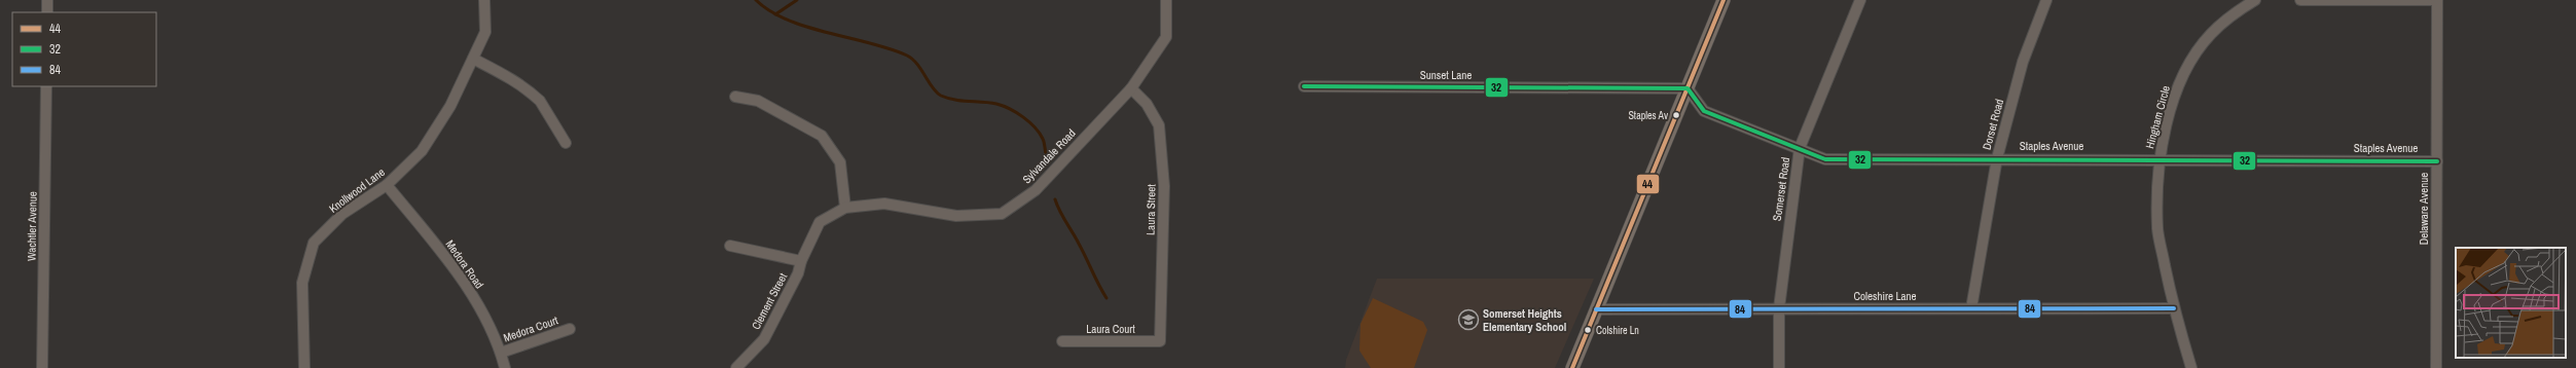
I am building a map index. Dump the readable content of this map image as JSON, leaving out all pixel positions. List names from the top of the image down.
{
  "streets": {
    "street": [
      "Sunset Lane",
      "Hingham Circle",
      "Dorset Road",
      "Staples Avenue",
      "Sylvandale Road",
      "Somerset Road",
      "Knollwood Lane",
      "Delaware Avenue",
      "Laura Street",
      "Wachtler Avenue",
      "Medora Road",
      "Coleshire Lane",
      "Clement Street",
      "Medora Court",
      "Laura Court"
    ]
  },
  "crossings": [
    ["Sunset Lane", "Staples Avenue"],
    ["Hingham Circle", "Staples Avenue"],
    ["Hingham Circle", "Coleshire Lane"],
    ["Dorset Road", "Staples Avenue"],
    ["Dorset Road", "Coleshire Lane"],
    ["Staples Avenue", "Somerset Road"],
    ["Staples Avenue", "Delaware Avenue"],
    ["Sylvandale Road", "Laura Street"],
    ["Sylvandale Road", "Clement Street"],
    ["Somerset Road", "Coleshire Lane"],
    ["Knollwood Lane", "Medora Road"],
    ["Laura Street", "Laura Court"],
    ["Medora Road", "Medora Court"]
  ],
  "places": {
    "other": ["Staples Av", "Colshire Ln"],
    "school or university": ["Somerset Heights Elementary School"]
  },
  "lines": ["transit line 44", "transit line 32", "transit line 84"],
  "legend": ["44", "32", "84"]
}
